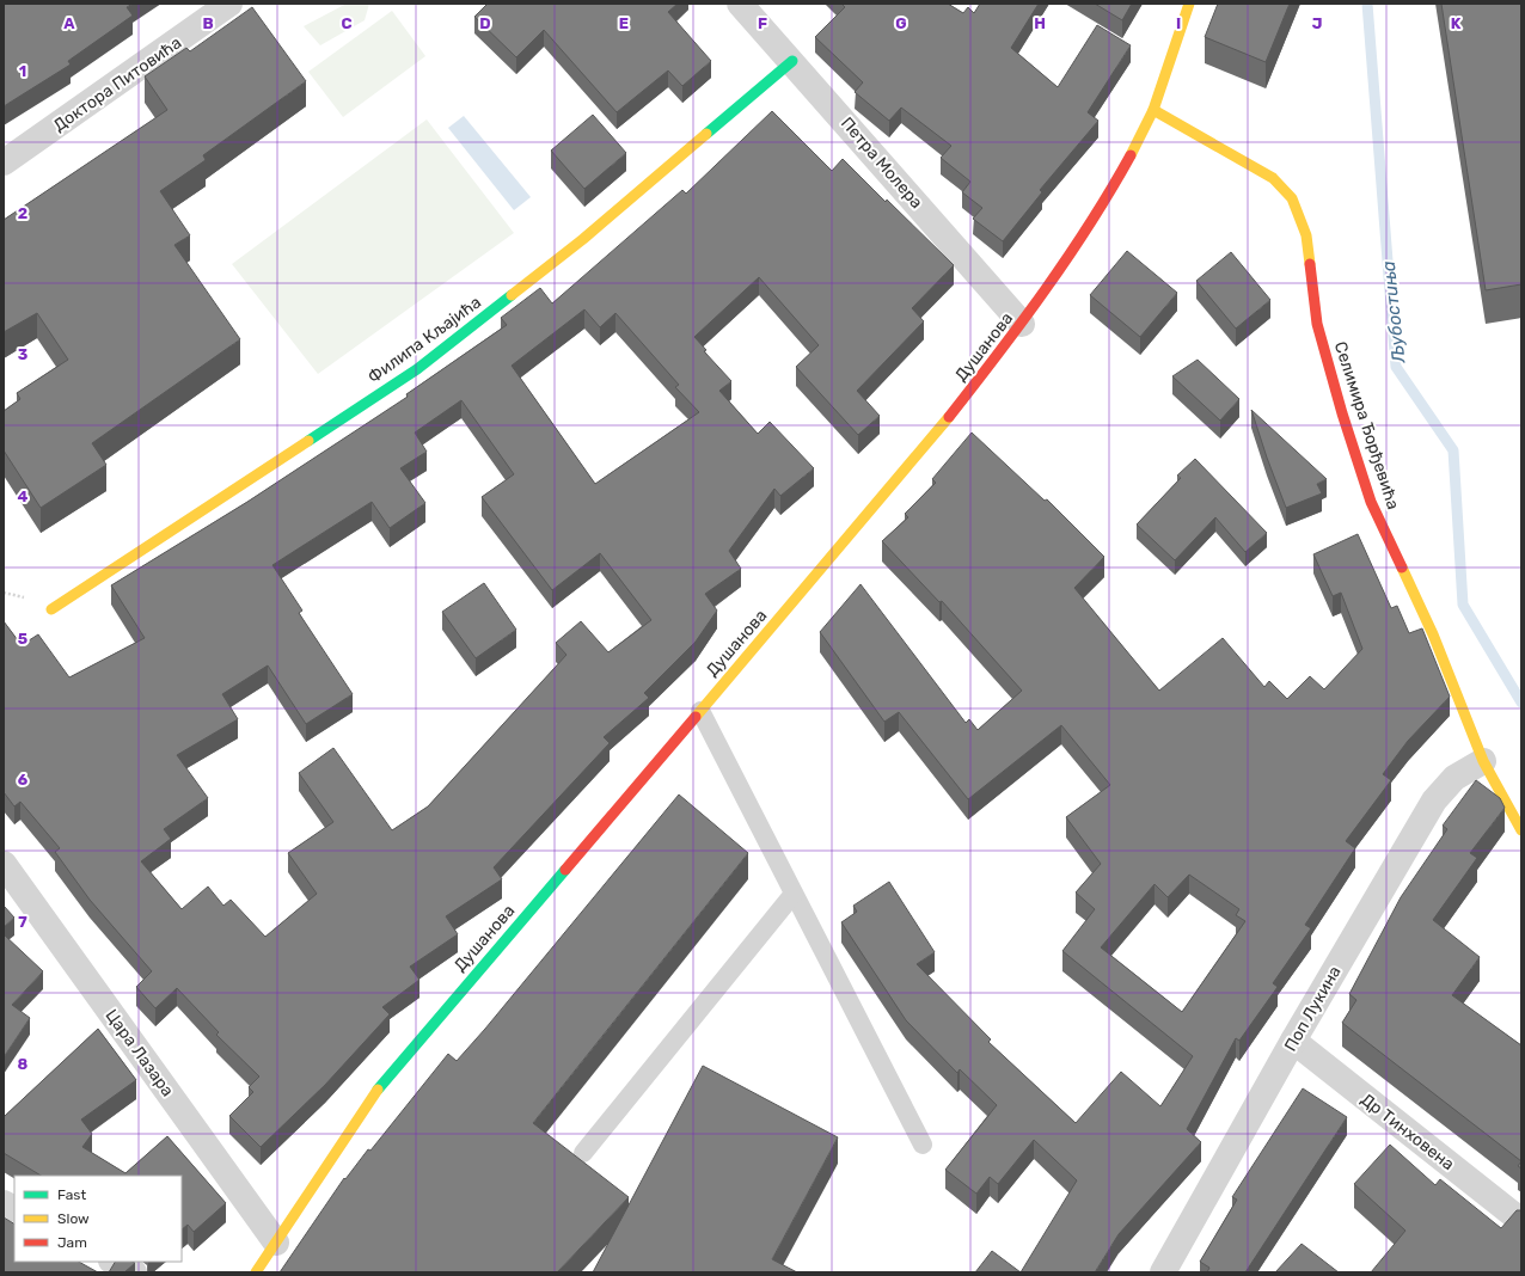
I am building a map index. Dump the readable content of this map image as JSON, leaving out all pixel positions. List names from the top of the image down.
{
  "streets": {
    "street": [
      "Доктора Питовића",
      "Петра Молера",
      "Филипа Кљајића",
      "Душанова",
      "Селимира Ђорђевића",
      "Поп Лукина",
      "Цара Лазара",
      "Др Тинховена"
    ]
  },
  "crossings": [
    ["Петра Молера", "Филипа Кљајића"],
    ["Петра Молера", "Душанова"],
    ["Душанова", "Селимира Ђорђевића"],
    ["Душанова", "Цара Лазара"],
    ["Селимира Ђорђевића", "Поп Лукина"],
    ["Поп Лукина", "Др Тинховена"]
  ],
  "water": ["Љубостиња"],
  "legend": ["Fast", "Slow", "Jam"],
  "grid": {
    "columns": [
      "A",
      "B",
      "C",
      "D",
      "E",
      "F",
      "G",
      "H",
      "I",
      "J",
      "K"
    ],
    "rows": [
      "1",
      "2",
      "3",
      "4",
      "5",
      "6",
      "7",
      "8"
    ]
  }
}
